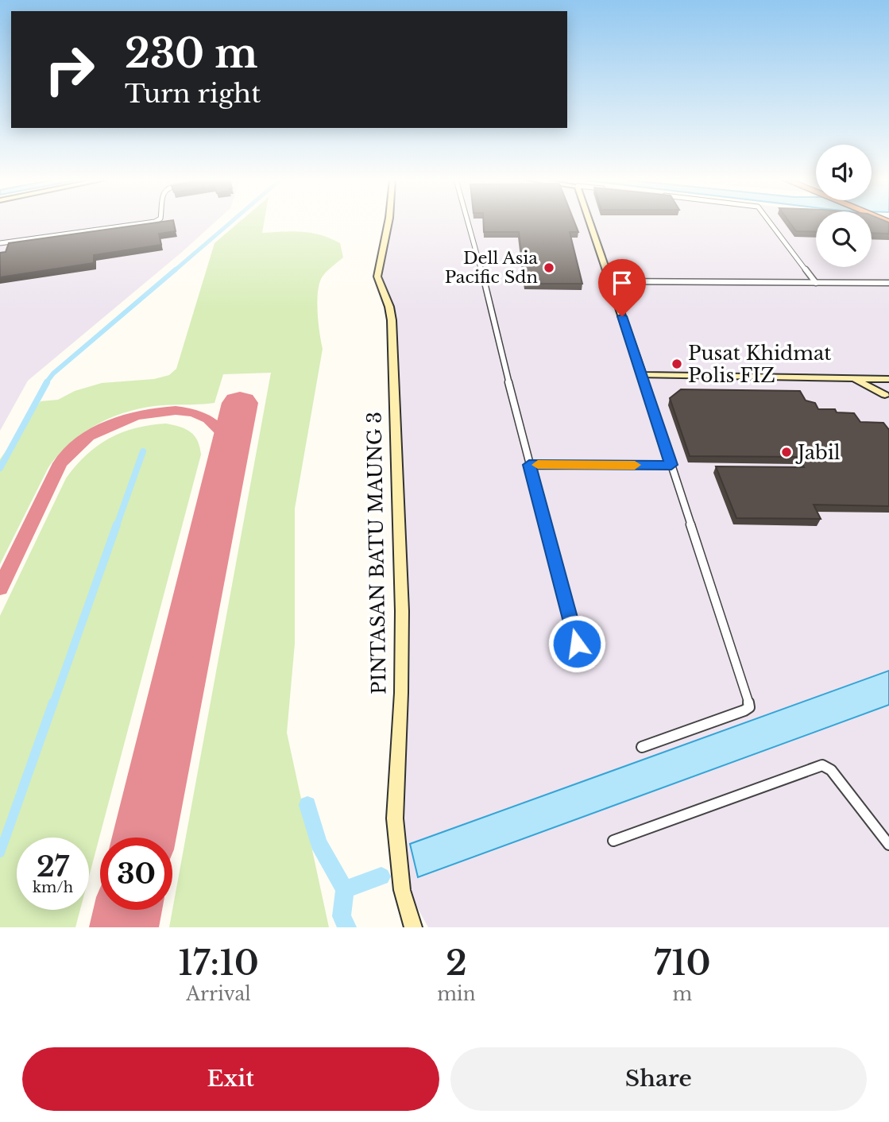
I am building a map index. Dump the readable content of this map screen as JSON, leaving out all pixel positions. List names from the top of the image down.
{
  "streets": {
    "street": ["PINTASAN BATU MAUNG 3"]
  },
  "places": ["Dell Asia Pacific Sdn", "Pusat Khidmat Polis FIZ", "Jabil"],
  "page": {
    "turn": ["230 m", "Turn right"],
    "speed": "27 km/h",
    "limit": "30",
    "eta": [
      "17:10",
      "Arrival",
      "2",
      "min",
      "710",
      "m"
    ],
    "buttons": ["Exit", "Share"]
  }
}
